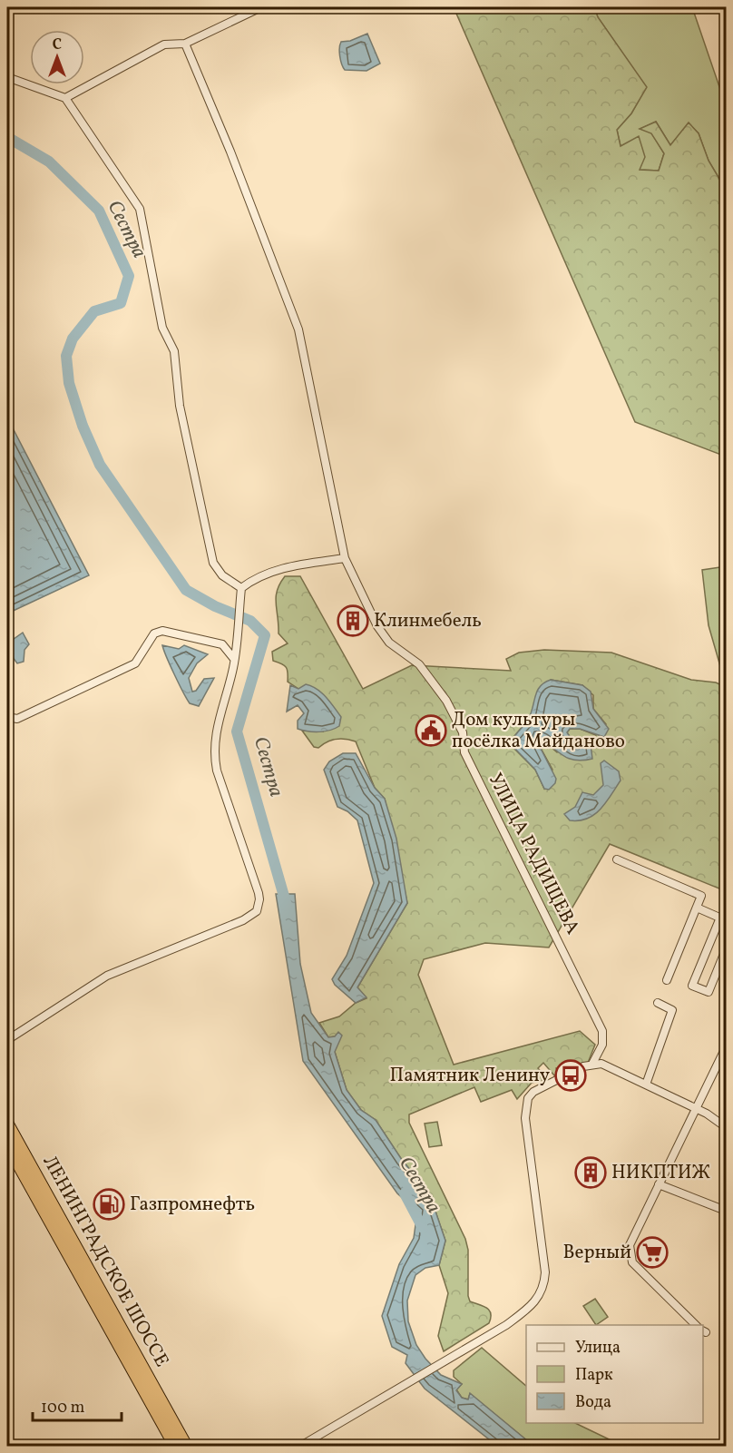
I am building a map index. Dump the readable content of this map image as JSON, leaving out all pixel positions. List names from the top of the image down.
{
  "streets": {
    "highway": ["ЛЕНИНГРАДСКОЕ ШОССЕ"],
    "street": ["УЛИЦА РАДИЩЕВА"]
  },
  "water": ["Сестра"],
  "places": {
    "building": ["Клинмебель", "НИКПТИЖ"],
    "public building": ["Дом культуры посёлка Майданово"],
    "bus stop": ["Памятник Ленину"],
    "fuel station": ["Газпромнефть"],
    "supermarket": ["Верный"]
  },
  "legend": ["Улица", "Парк", "Вода"],
  "scale_bar": "100 m",
  "north": "top"
}
